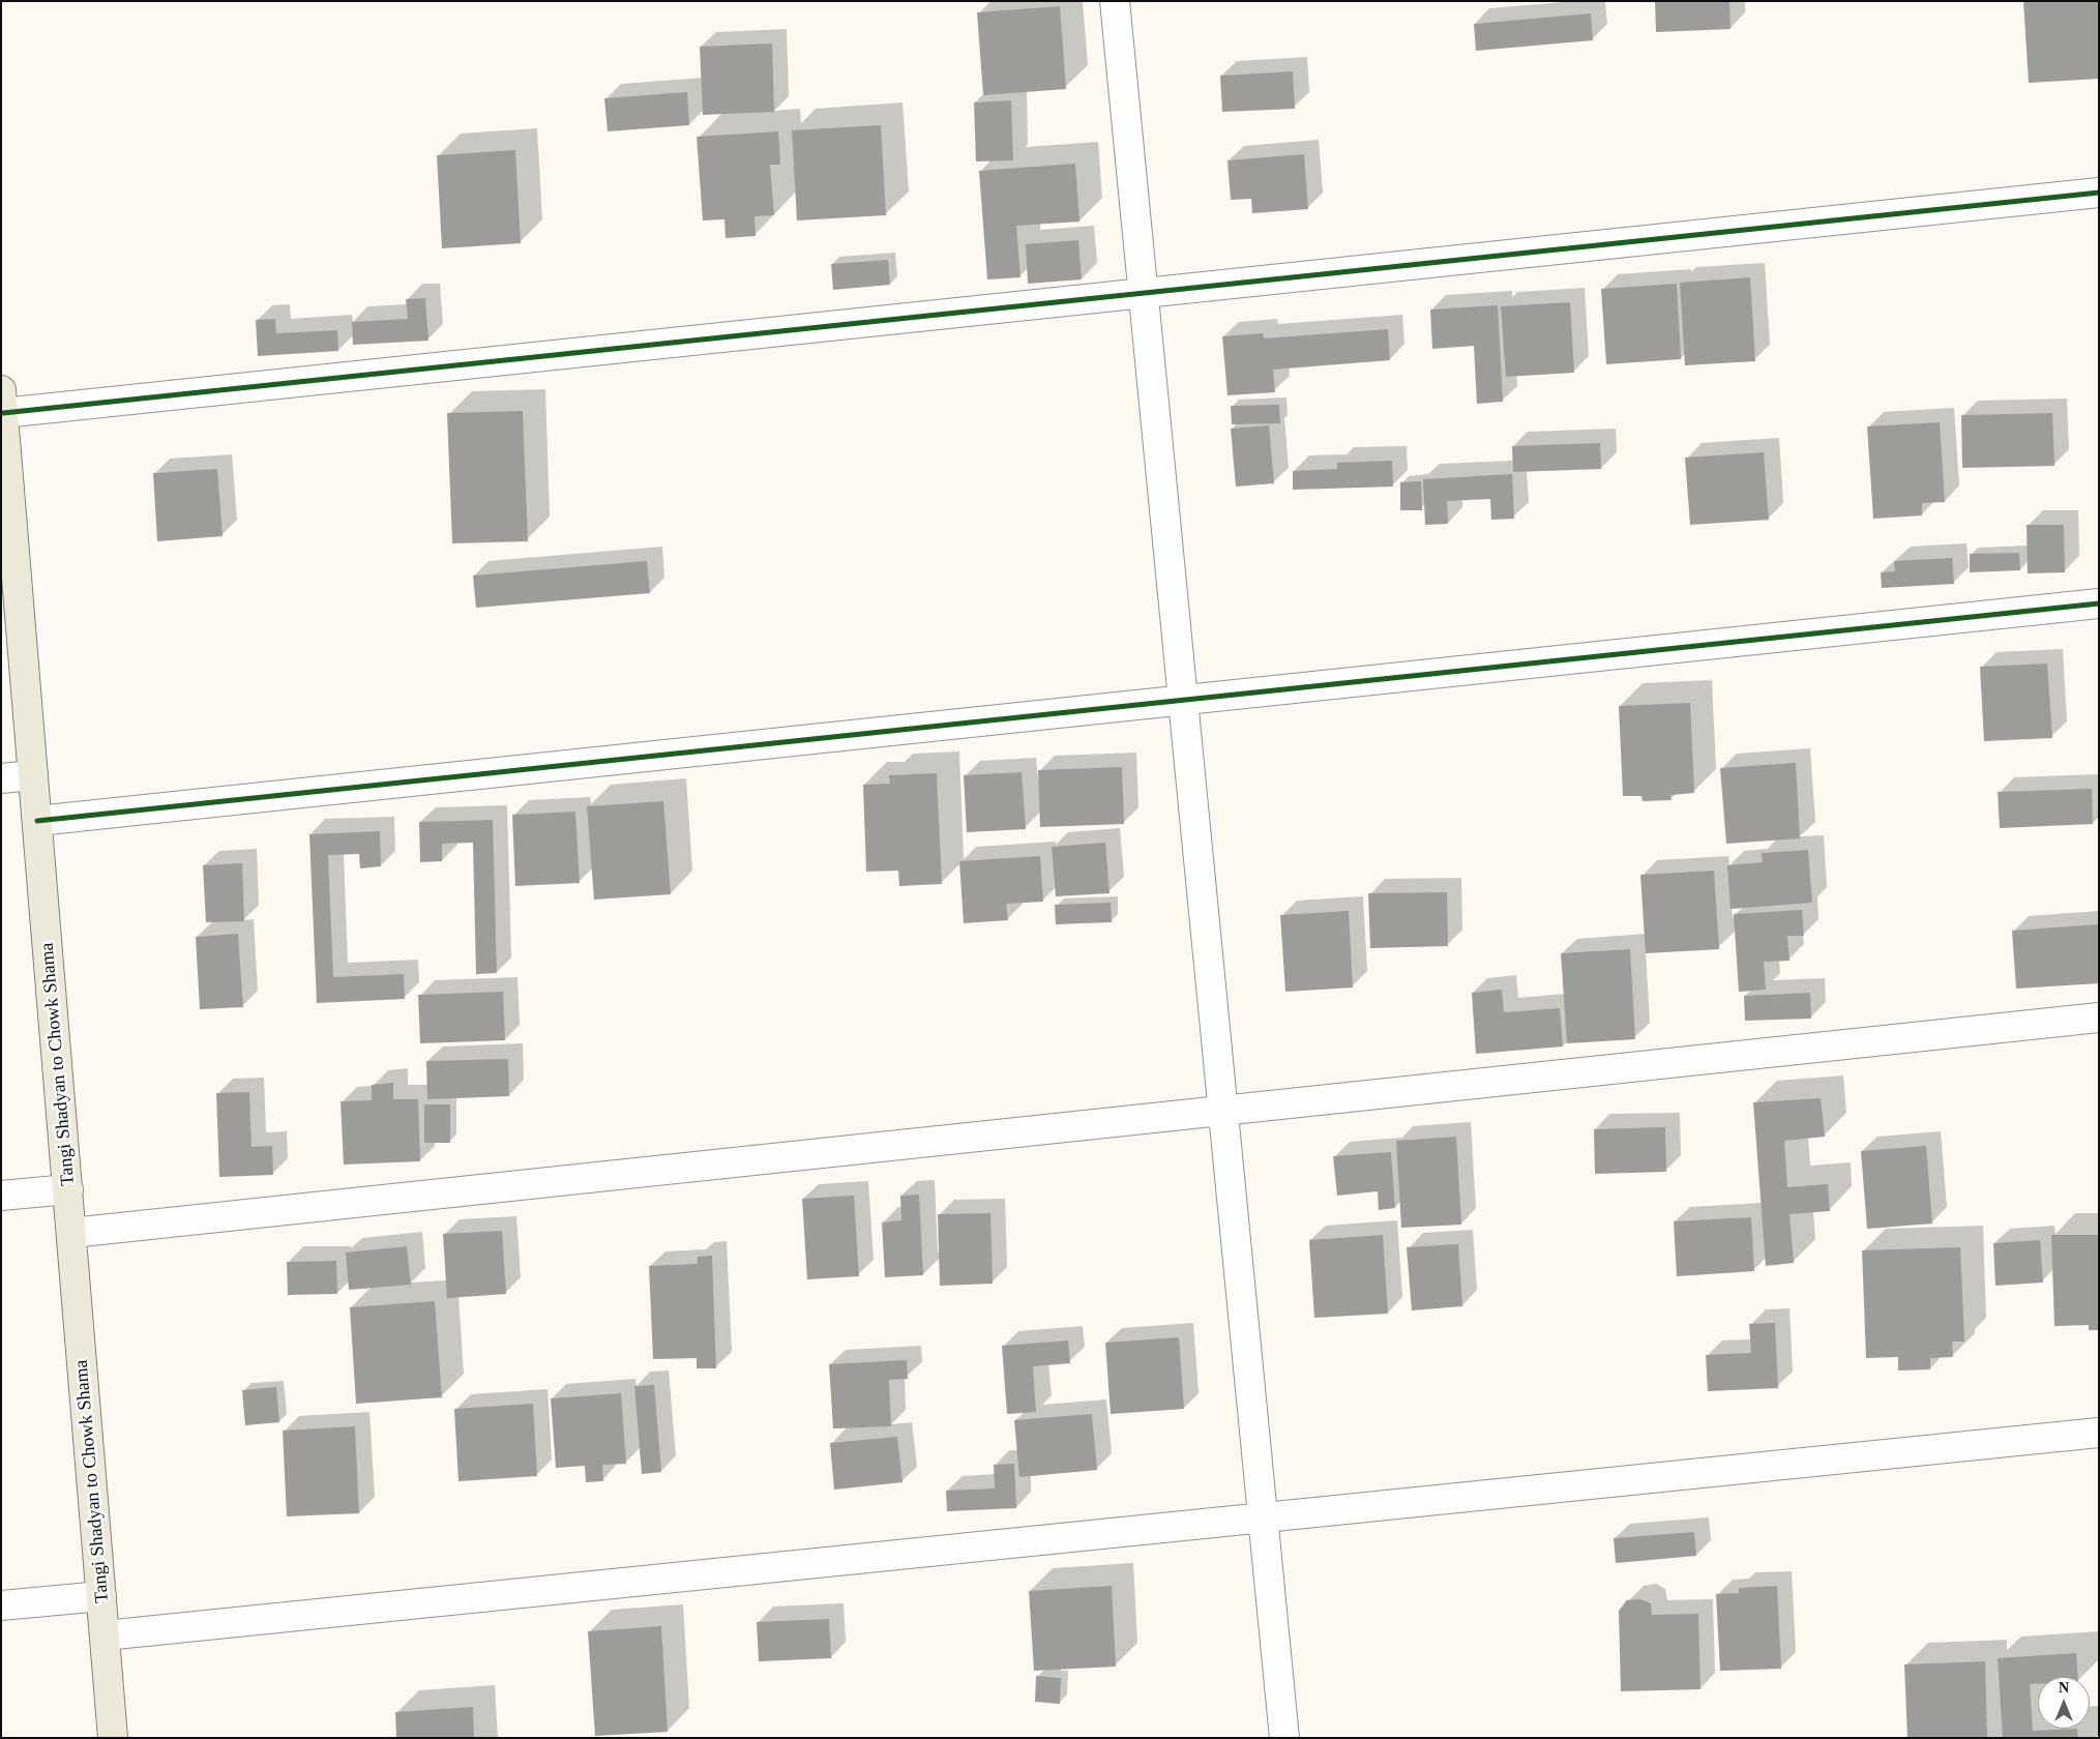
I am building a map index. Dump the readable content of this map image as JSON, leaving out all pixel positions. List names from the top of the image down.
{
  "streets": {
    "main road": ["Tangi Shadyan to Chowk Shama"]
  },
  "north": "top"
}
